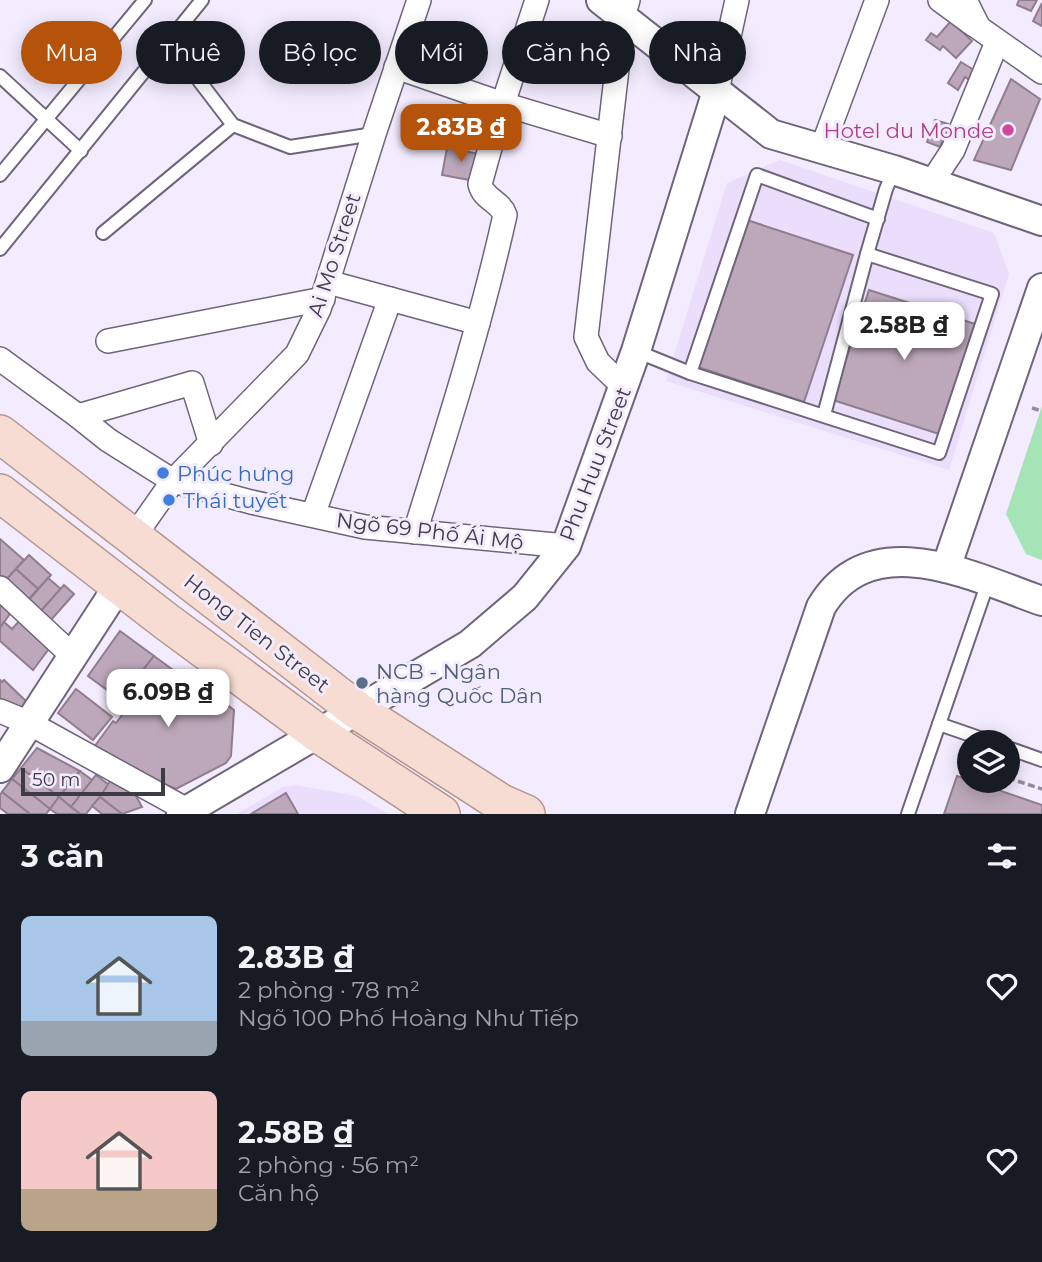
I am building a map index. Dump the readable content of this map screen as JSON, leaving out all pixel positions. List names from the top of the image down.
{
  "streets": {
    "main road": ["Hong Tien Street"],
    "street": ["Ai Mo Street", "Phu Huu Street", "Ngõ 69 Phố Ái Mộ"]
  },
  "crossings": [
    ["Ai Mo Street", "Ngõ 69 Phố Ái Mộ"],
    ["Ai Mo Street", "Hong Tien Street"],
    ["Phu Huu Street", "Ngõ 69 Phố Ái Mộ"],
    ["Phu Huu Street", "Hong Tien Street"]
  ],
  "places": [
    "Hotel du Monde",
    "Phúc hưng",
    "Thái tuyết",
    "NCB - Ngân hàng Quốc Dân"
  ],
  "scale_bar": "50 m",
  "page": {
    "chip": [
      "Mua",
      "Thuê",
      "Bộ lọc",
      "Mới",
      "Căn hộ",
      "Nhà"
    ],
    "price": ["2.83B ₫", "2.58B ₫", "6.09B ₫"],
    "scale": "50 m",
    "heading": "3 căn",
    "list": [
      {
        "name": "2.83B ₫",
        "note": "2 phòng · 78 m² · Ngõ 100 Phố Hoàng Như Tiếp"
      },
      {
        "name": "2.58B ₫",
        "note": "2 phòng · 56 m² · Căn hộ"
      }
    ]
  }
}
